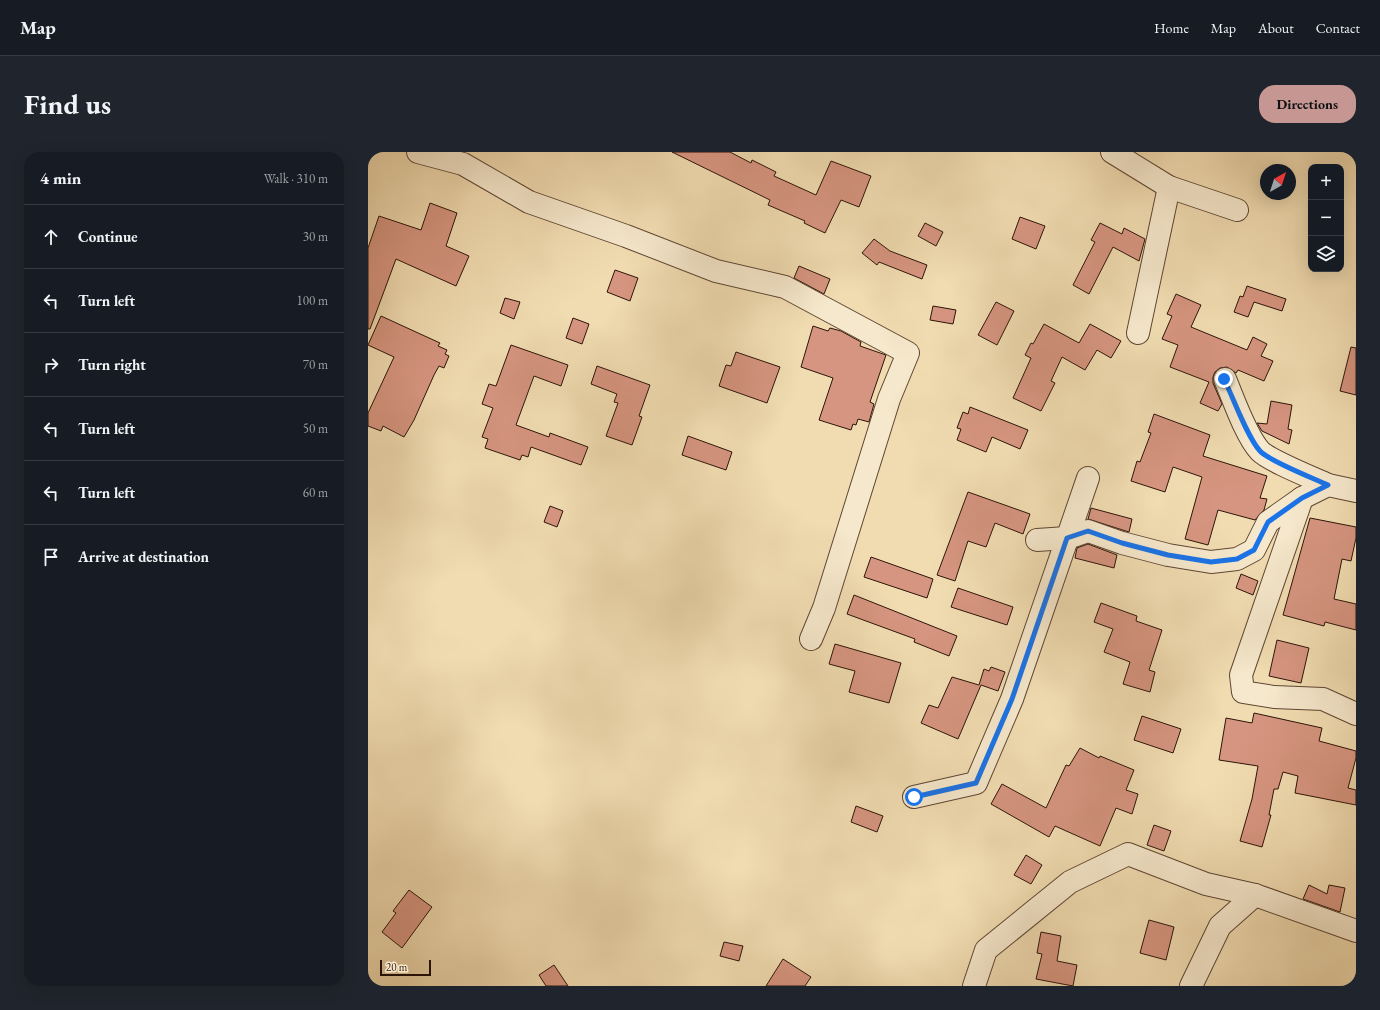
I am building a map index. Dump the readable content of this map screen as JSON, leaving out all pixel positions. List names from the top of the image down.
{
  "scale_bar": "20 m",
  "north": "top right",
  "page": {
    "header": "Map",
    "nav": [
      "Home",
      "Map",
      "About",
      "Contact"
    ],
    "buttons": "Directions",
    "title": "Find us",
    "heading": ["4 min", "Walk · 310 m"],
    "map_buttons": ["+", "−"],
    "list": [
      ["Continue", "30 m"],
      ["Turn left", "100 m"],
      ["Turn right", "70 m"],
      ["Turn left", "50 m"],
      ["Turn left", "60 m"],
      "Arrive at destination"
    ],
    "scale": "20 m"
  }
}
